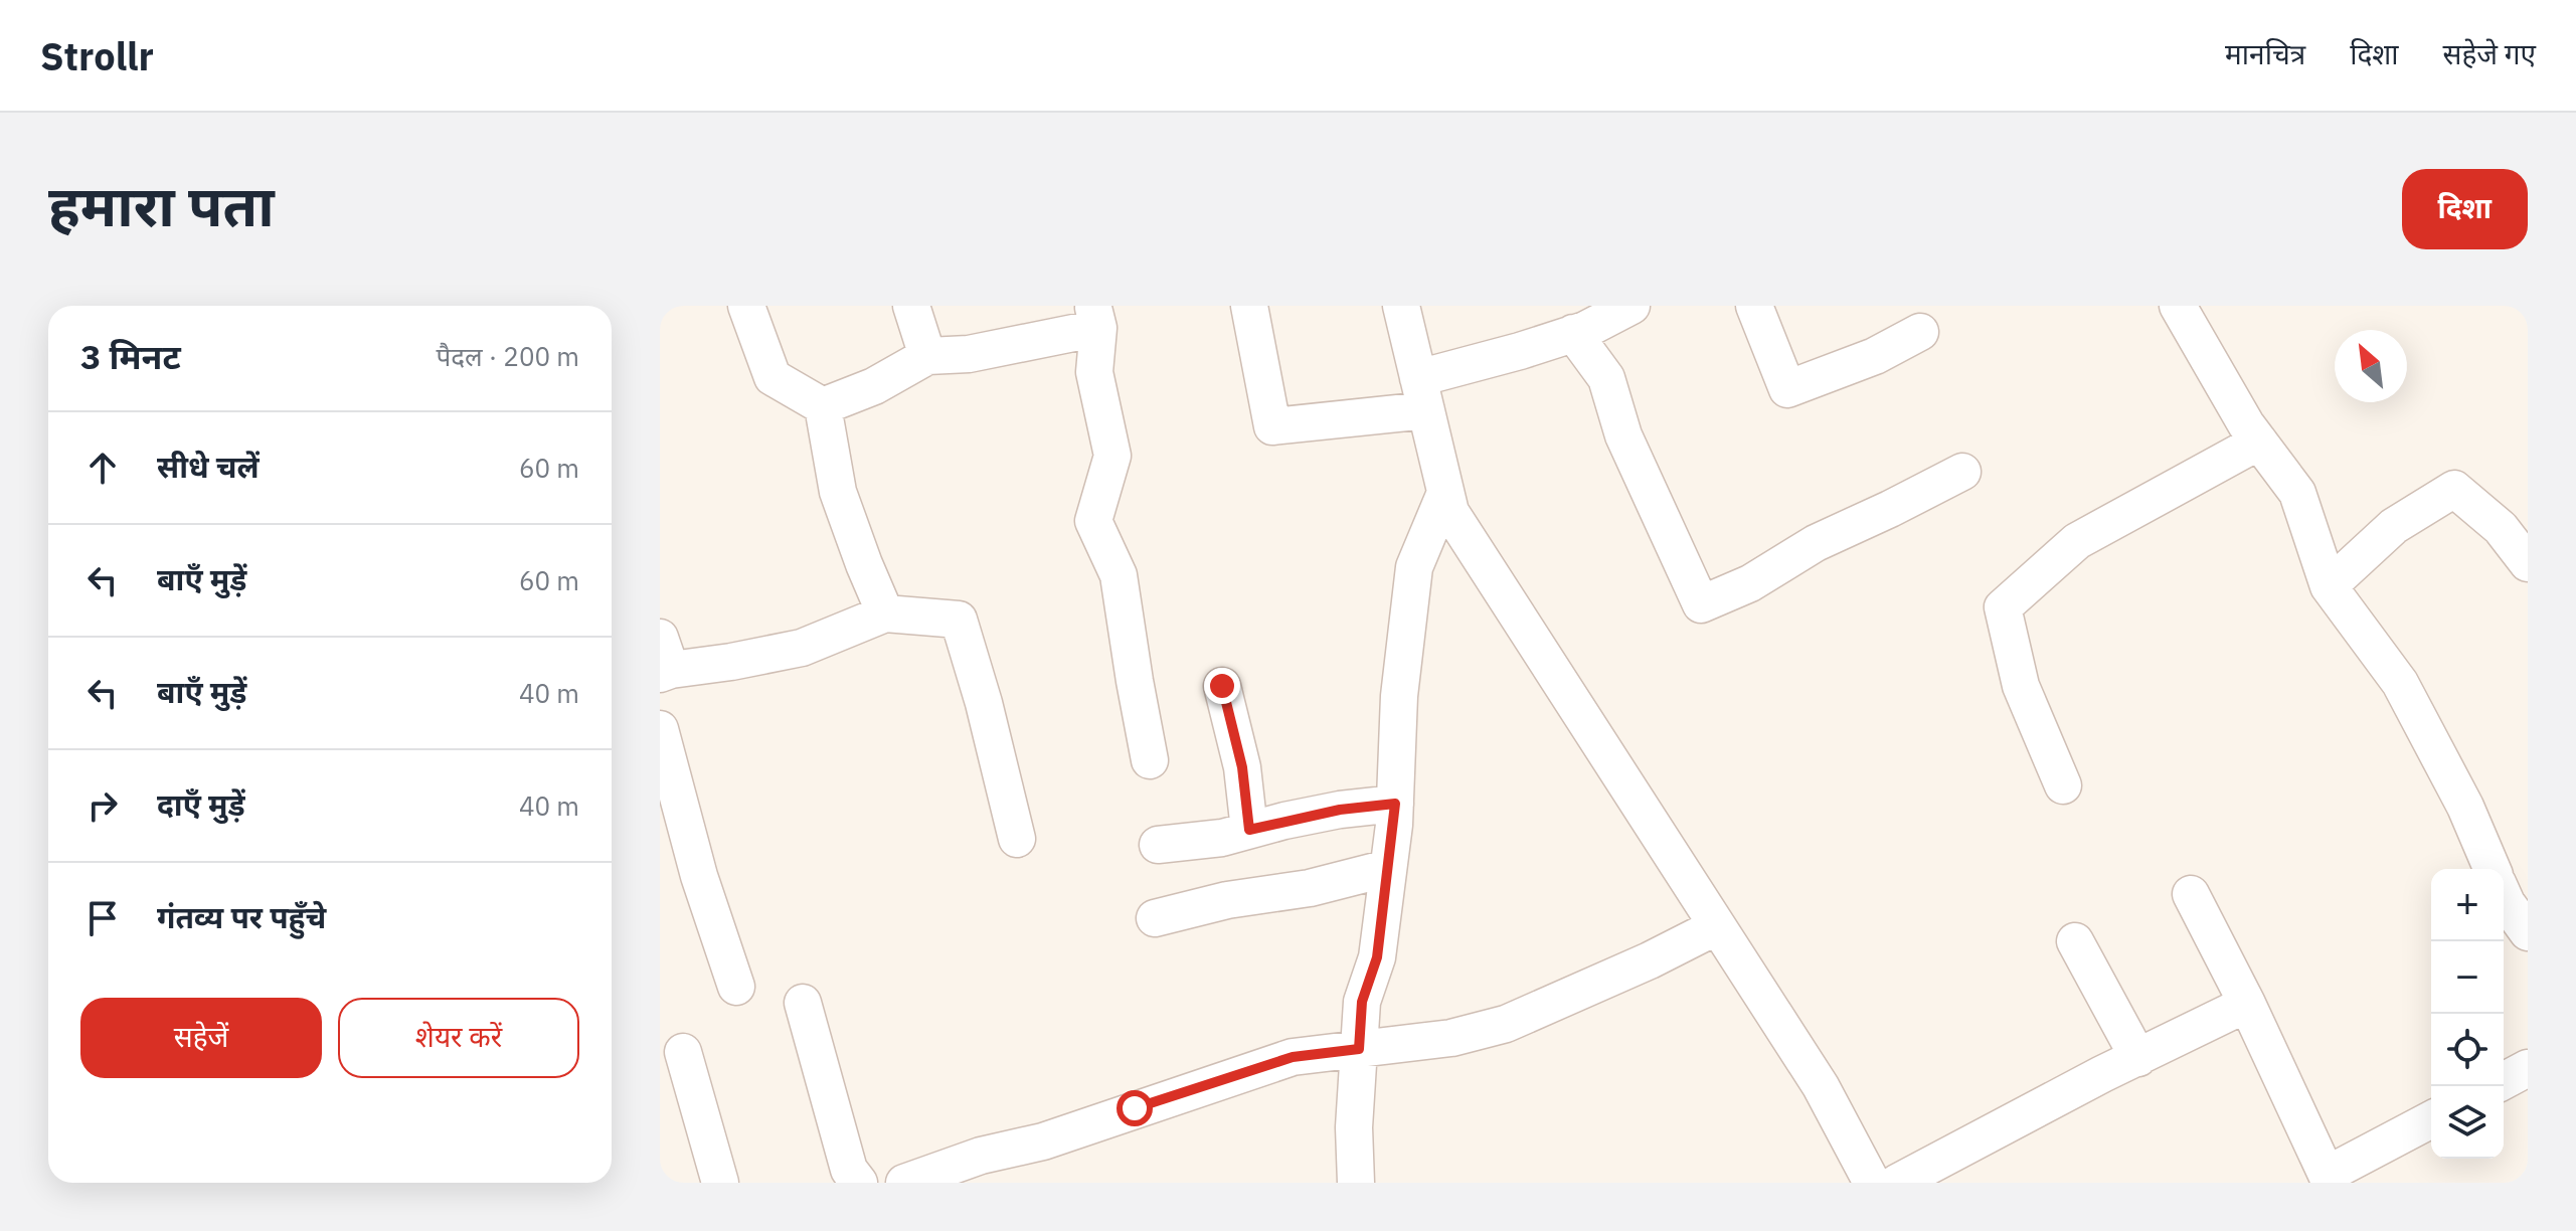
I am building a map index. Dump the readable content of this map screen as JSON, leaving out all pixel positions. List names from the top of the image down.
{
  "north": "top left",
  "page": {
    "header": "Strollr",
    "nav": ["मानचित्र", "दिशा", "सहेजे गए"],
    "title": "हमारा पता",
    "buttons": [
      "दिशा",
      ["सहेजें", "शेयर करें"]
    ],
    "heading": ["3 मिनट", "पैदल · 200 m"],
    "list": [
      ["सीधे चलें", "60 m"],
      ["बाएँ मुड़ें", "60 m"],
      ["बाएँ मुड़ें", "40 m"],
      ["दाएँ मुड़ें", "40 m"],
      "गंतव्य पर पहुँचे"
    ],
    "map_buttons": ["+", "−"]
  }
}
